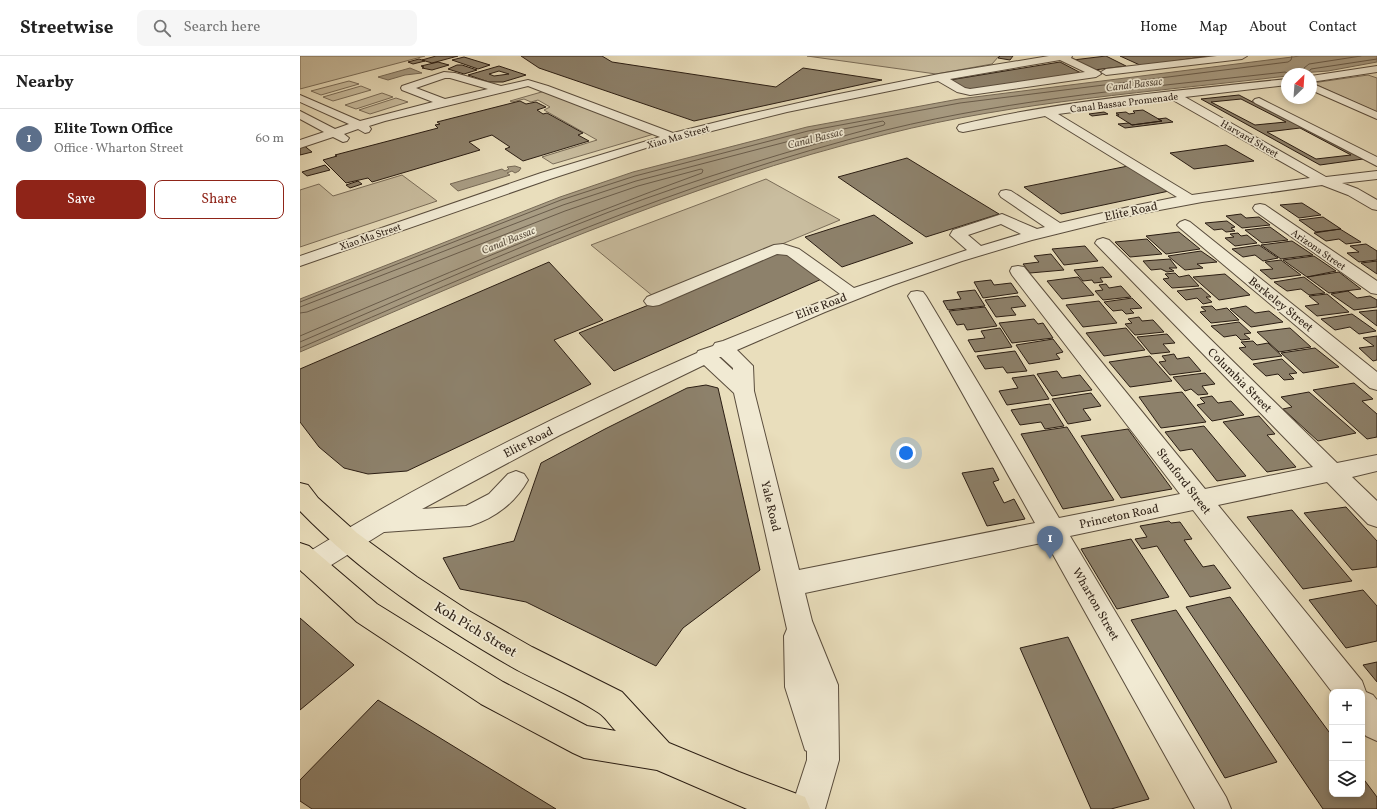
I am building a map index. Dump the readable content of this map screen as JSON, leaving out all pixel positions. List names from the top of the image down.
{
  "streets": {
    "main road": ["Koh Pich Street"],
    "street": [
      "Canal Bassac Promenade",
      "Xiao Ma Street",
      "Harvard Street",
      "Elite Road",
      "Arizona Street",
      "Berkeley Street",
      "Columbia Street",
      "Stanford Street",
      "Yale Road",
      "Princeton Road",
      "Wharton Street"
    ]
  },
  "crossings": [
    ["Canal Bassac Promenade", "Harvard Street"],
    ["Harvard Street", "Elite Road"],
    ["Elite Road", "Yale Road"],
    ["Elite Road", "Koh Pich Street"],
    ["Columbia Street", "Princeton Road"],
    ["Stanford Street", "Princeton Road"],
    ["Yale Road", "Princeton Road"],
    ["Princeton Road", "Wharton Street"]
  ],
  "water": ["Canal Bassac"],
  "north": "top right",
  "page": {
    "header": "Streetwise",
    "search": "Search here",
    "nav": [
      "Home",
      "Map",
      "About",
      "Contact"
    ],
    "heading": "Nearby",
    "list": [
      {
        "mark": "1",
        "name": "Elite Town Office",
        "note": "Office · Wharton Street",
        "value": "60 m"
      }
    ],
    "buttons": ["Save", "Share"],
    "pins": "1",
    "map_buttons": ["+", "−"]
  }
}
